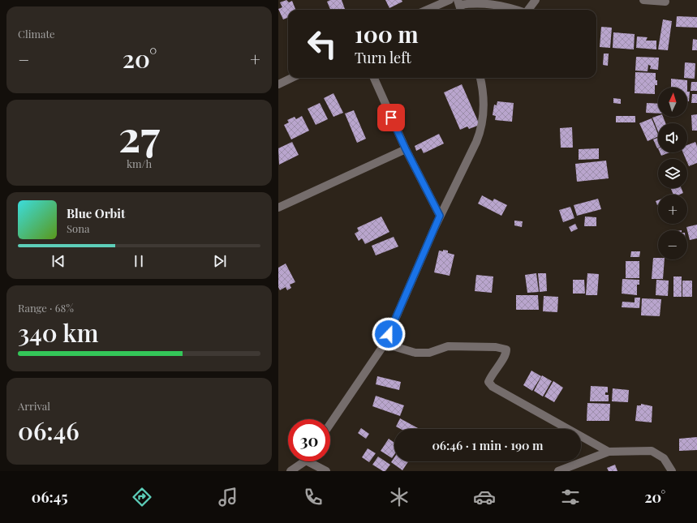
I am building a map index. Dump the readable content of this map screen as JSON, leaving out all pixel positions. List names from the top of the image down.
{
  "north": "top",
  "page": {
    "tile": [
      "Climate",
      ["27", "km/h"],
      ["Range · 68%", "340 km"],
      ["Arrival", "06:46"]
    ],
    "turn": ["100 m", "Turn left"],
    "heat": ["−", "20°", "+"],
    "map_buttons": ["+", "−"],
    "song": ["Blue Orbit", "Sona"],
    "limit": "30",
    "trip": "06:46 · 1 min · 190 m",
    "tabs": ["06:45", "20°"]
  }
}
